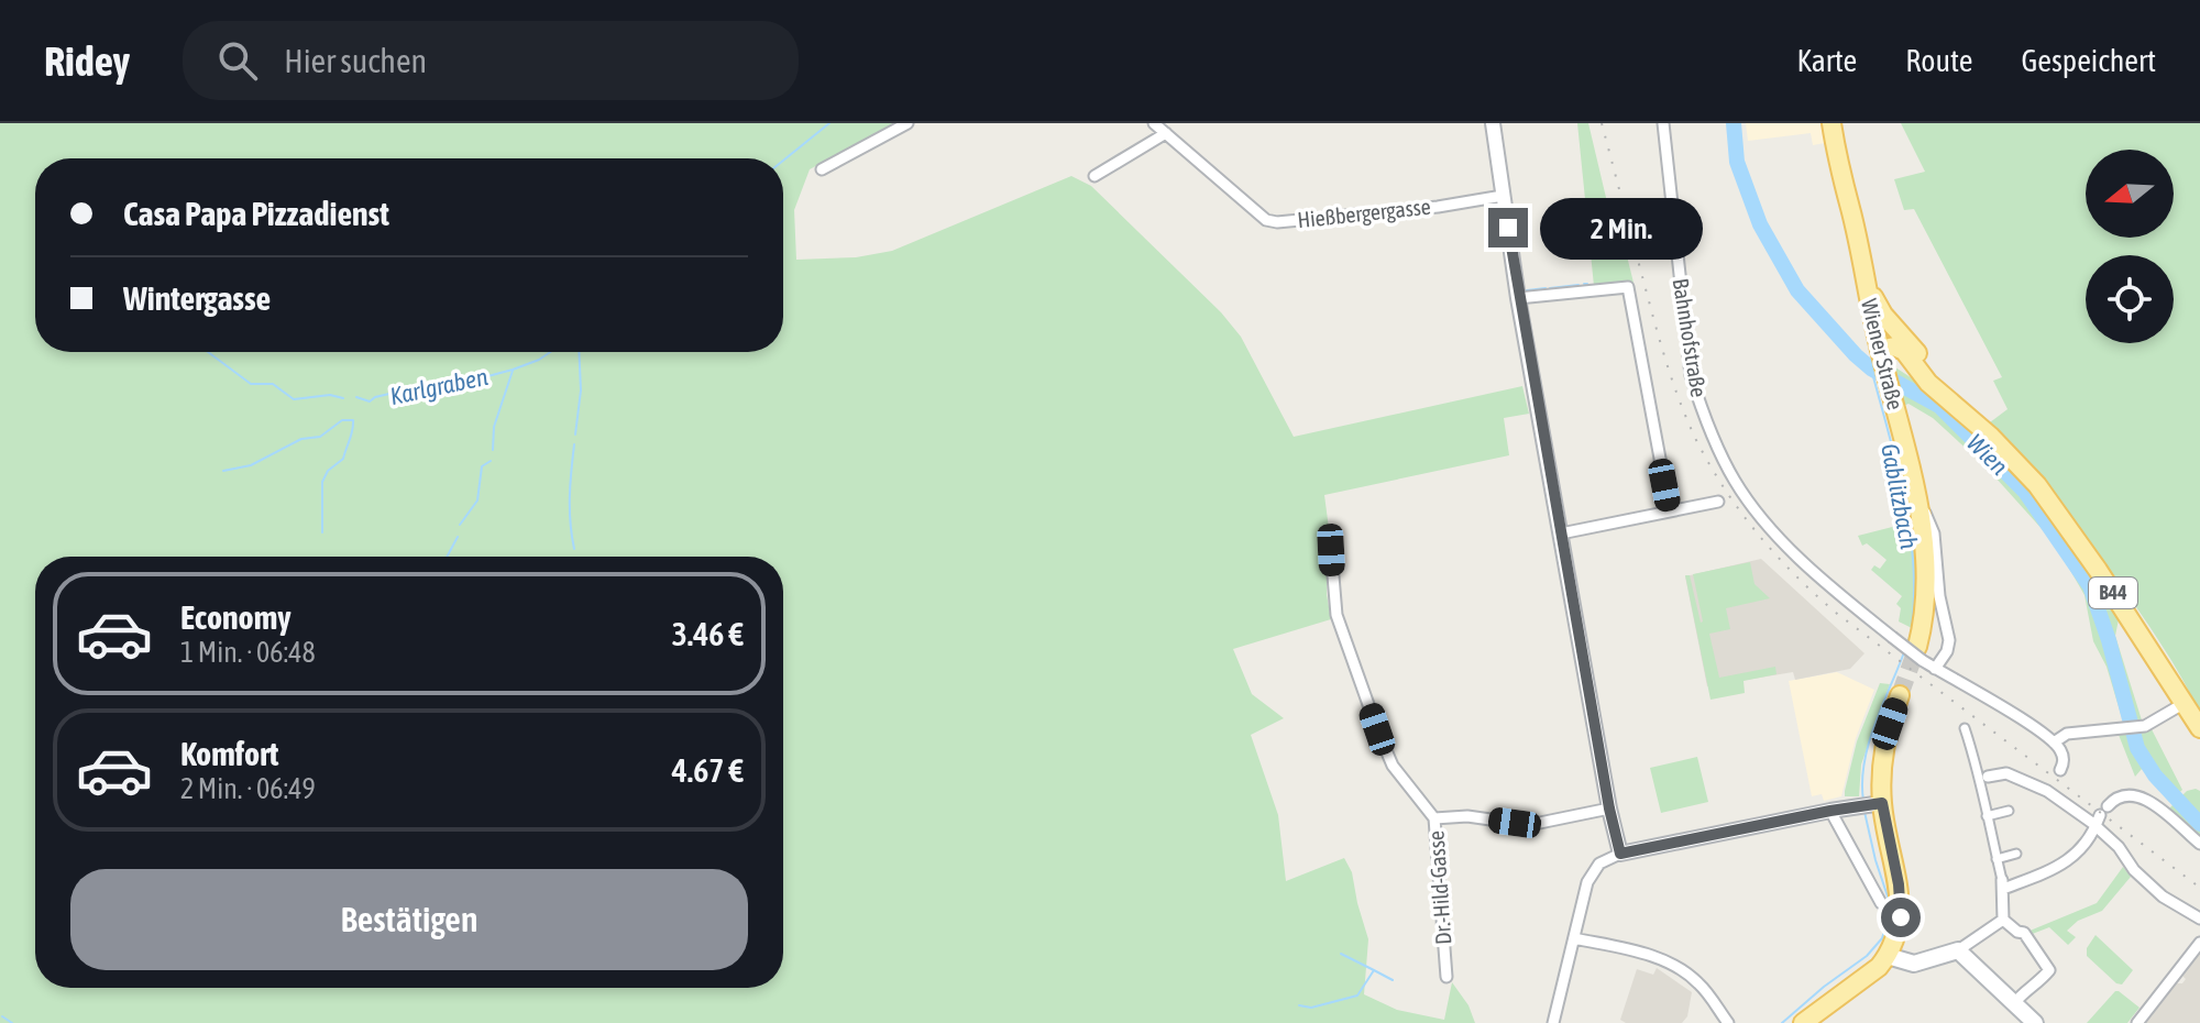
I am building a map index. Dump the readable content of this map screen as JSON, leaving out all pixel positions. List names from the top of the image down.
{
  "streets": {
    "main road": ["Wiener Straße", "B44"],
    "street": ["Hießbergergasse", "Bahnhofstraße", "Dr.-Hild-Gasse"]
  },
  "crossings": [
    ["Bahnhofstraße", "Wiener Straße"],
    ["Wiener Straße", "B44"]
  ],
  "water": ["Karlgraben", "Wien", "Gablitzbach"],
  "north": "left",
  "page": {
    "header": "Ridey",
    "search": "Hier suchen",
    "nav": ["Karte", "Route", "Gespeichert"],
    "banner": ["Casa Papa Pizzadienst", "Wintergasse"],
    "bubble": "2 Min.",
    "list": [
      {
        "name": "Economy",
        "note": "1 Min. · 06:48",
        "value": "3.46 €"
      },
      {
        "name": "Komfort",
        "note": "2 Min. · 06:49",
        "value": "4.67 €"
      }
    ],
    "buttons": "Bestätigen"
  }
}
